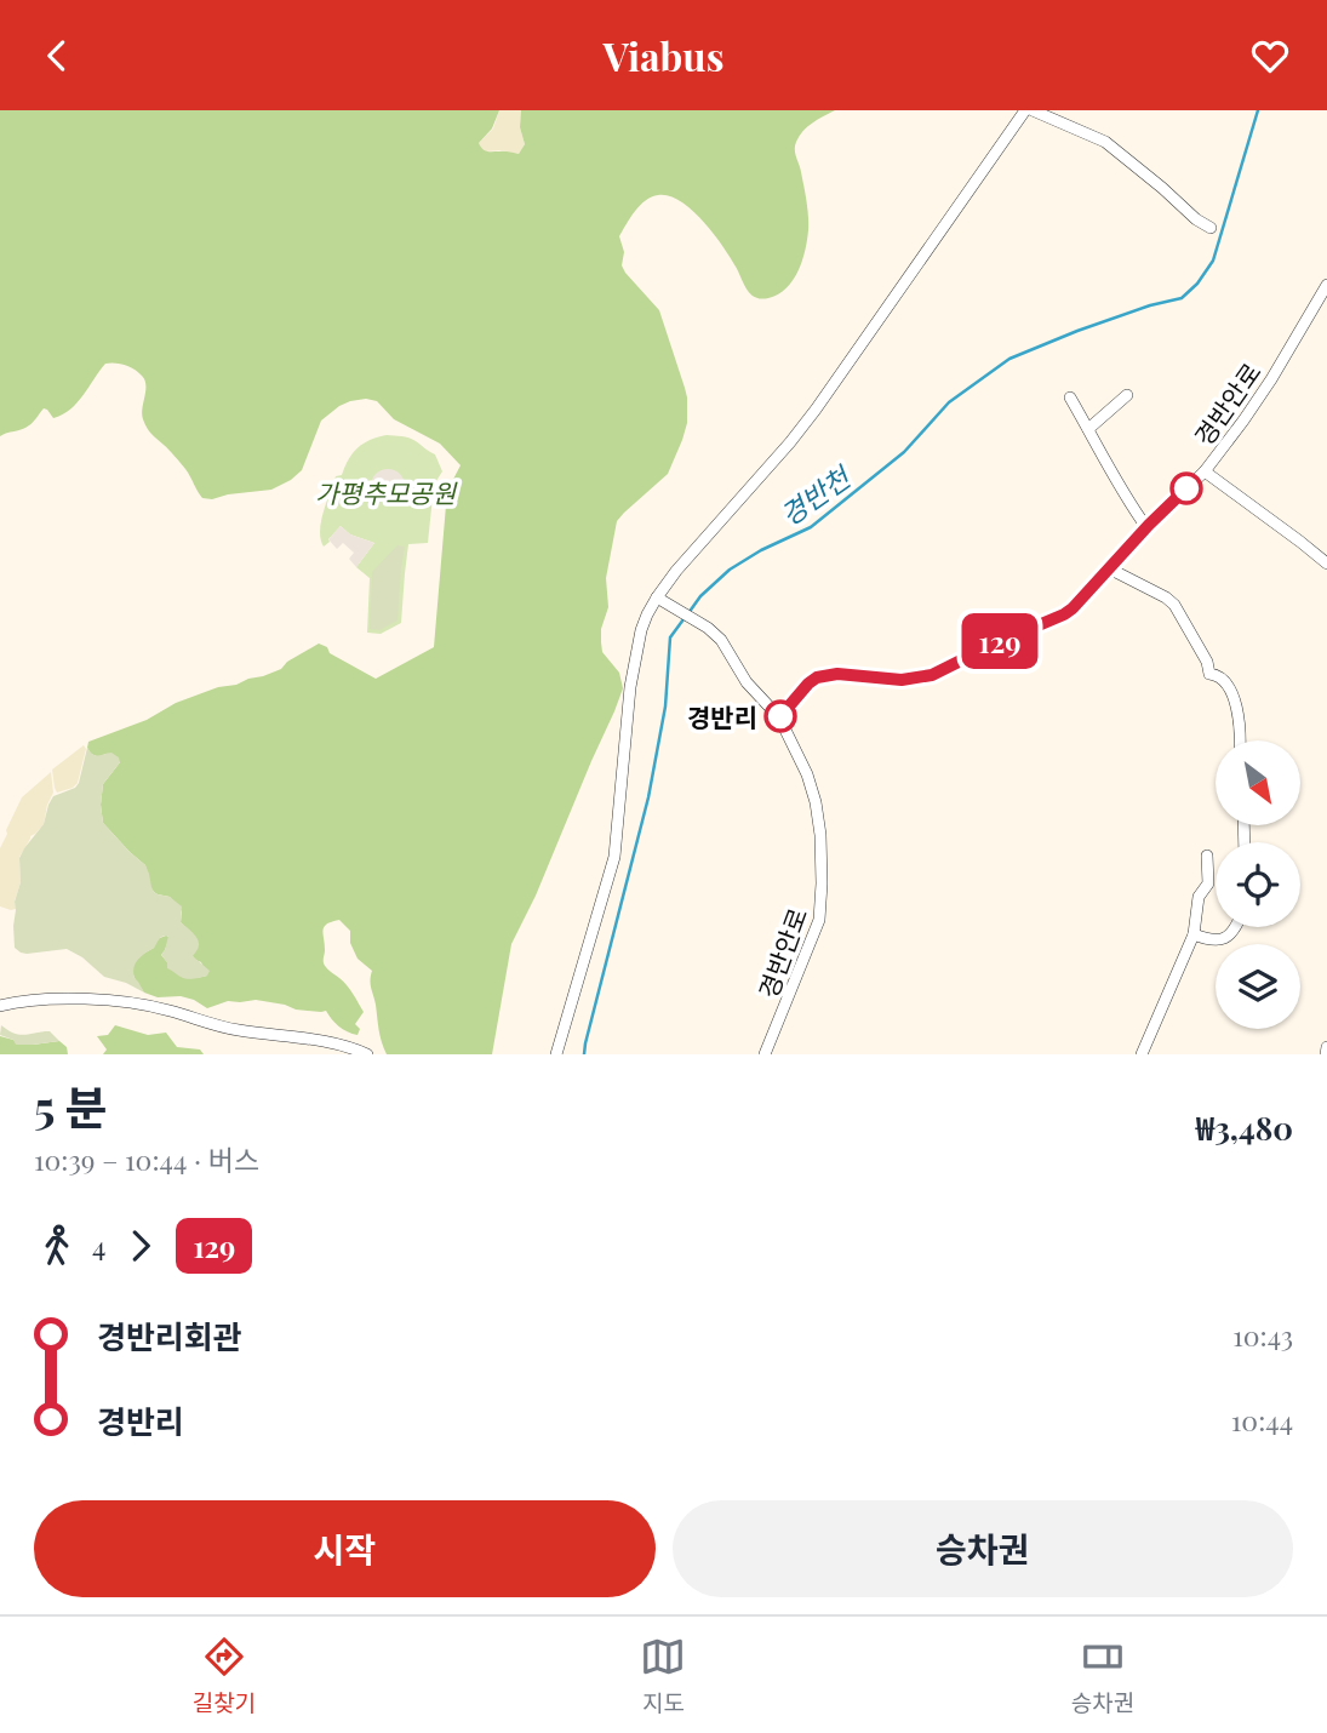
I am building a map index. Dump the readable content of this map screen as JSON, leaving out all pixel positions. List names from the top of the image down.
{
  "streets": {
    "street": ["경반안로"]
  },
  "water": ["경반천"],
  "parks": ["가평추모공원"],
  "places": ["경반리"],
  "lines": ["bus line 129"],
  "north": "bottom right",
  "page": {
    "header": "Viabus",
    "on_map": "129",
    "heading": ["5 분", "10:39 – 10:44 · 버스", "₩3,480"],
    "legs": ["4", "129"],
    "list": [
      {
        "name": "경반리회관",
        "value": "10:43"
      },
      {
        "name": "경반리",
        "value": "10:44"
      }
    ],
    "buttons": ["시작", "승차권"],
    "tabs": ["길찾기", "지도", "승차권"]
  }
}
